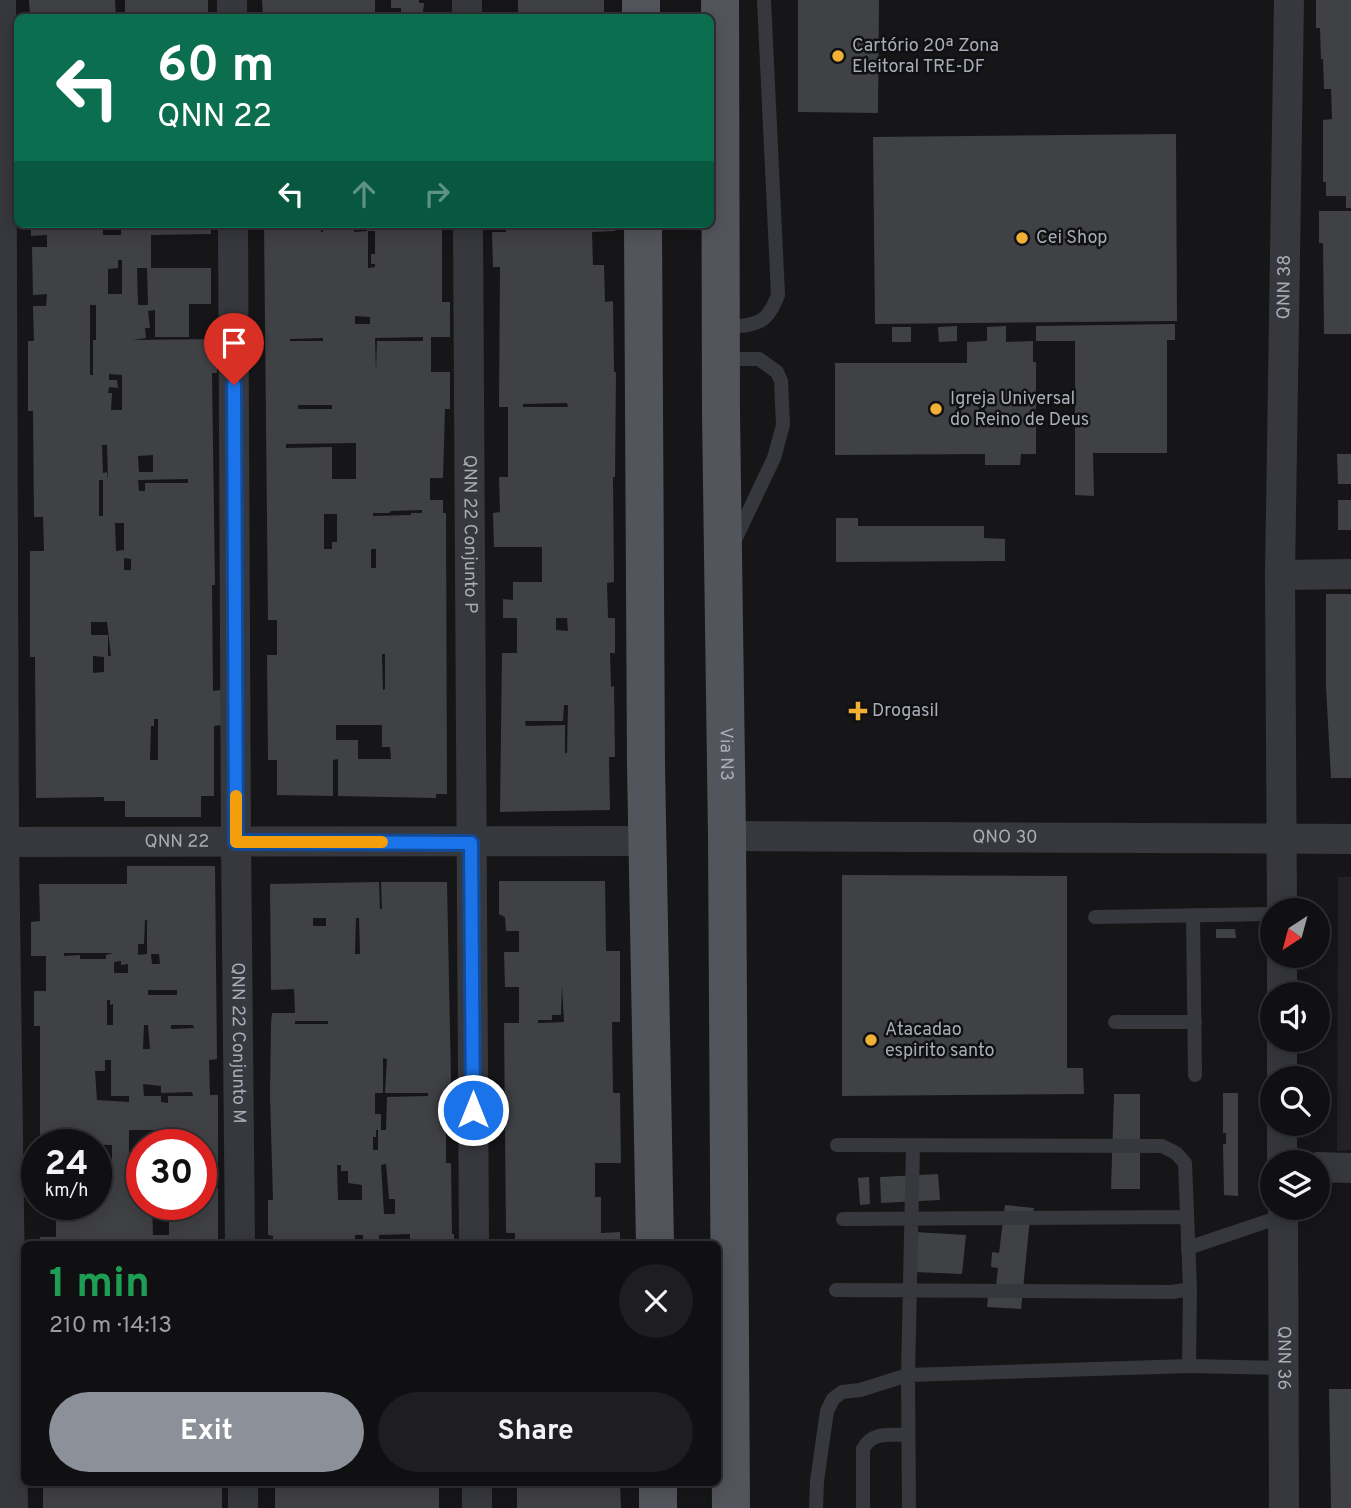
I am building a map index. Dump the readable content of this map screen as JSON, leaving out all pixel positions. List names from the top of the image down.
{
  "streets": {
    "main road": ["Via N3"],
    "street": [
      "QNN 38",
      "QNN 22 Conjunto P",
      "QNO 30",
      "QNN 22",
      "QNN 22 Conjunto M",
      "QNN 36"
    ]
  },
  "crossings": [
    ["QNN 38", "QNO 30"],
    ["QNN 22 Conjunto P", "QNN 22"],
    ["Via N3", "QNO 30"],
    ["QNN 22", "QNN 22 Conjunto M"]
  ],
  "places": {
    "other": [
      "Cartório 20ª Zona Eleitoral TRE-DF",
      "Cei Shop",
      "Igreja Universal do Reino de Deus",
      "Atacadao espirito santo"
    ],
    "health": ["Drogasil"]
  },
  "north": "bottom left",
  "page": {
    "turn": ["60 m", "QNN 22"],
    "speed": "24 km/h",
    "limit": "30",
    "heading": ["1 min", "210 m · 14:13"],
    "buttons": ["Exit", "Share"]
  }
}
